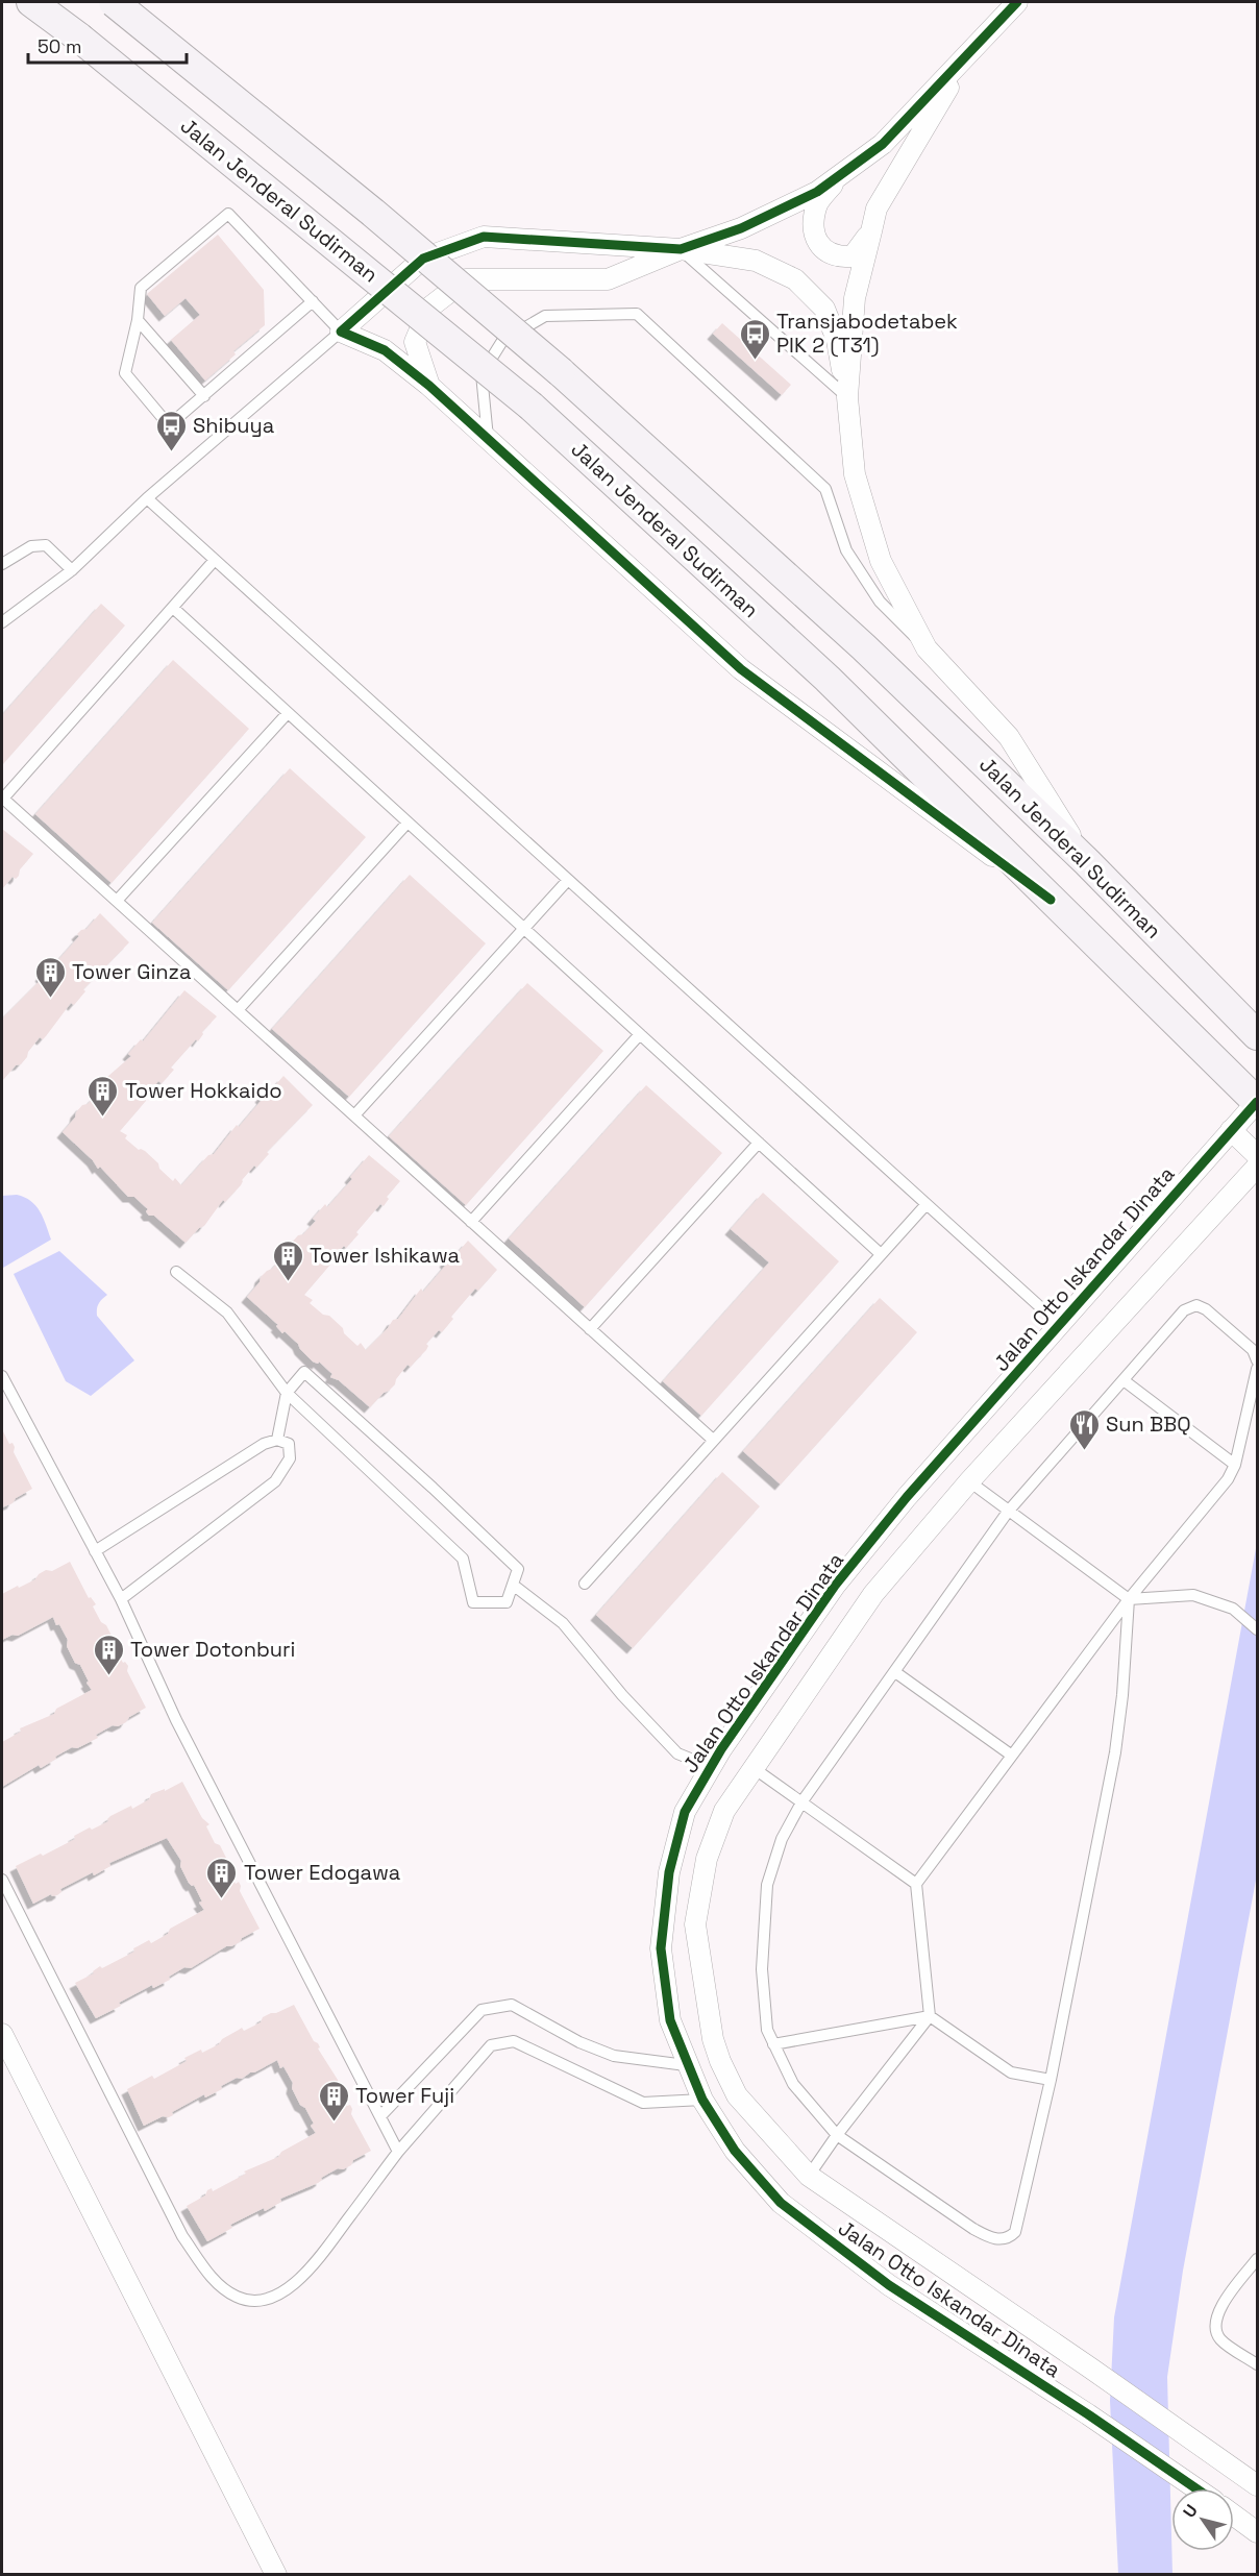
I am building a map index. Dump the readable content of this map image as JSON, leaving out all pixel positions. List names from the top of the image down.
{
  "streets": {
    "main road": ["Jalan Jenderal Sudirman"],
    "street": ["Jalan Otto Iskandar Dinata"]
  },
  "crossings": [
    ["Jalan Jenderal Sudirman", "Jalan Otto Iskandar Dinata"]
  ],
  "places": {
    "bus stop": ["Transjabodetabek PIK 2 (T31)", "Shibuya"],
    "building": [
      "Tower Ginza",
      "Tower Hokkaido",
      "Tower Ishikawa",
      "Tower Dotonburi",
      "Tower Edogawa",
      "Tower Fuji"
    ],
    "restaurant": ["Sun BBQ"]
  },
  "scale_bar": "50 m",
  "north": "top left"
}
